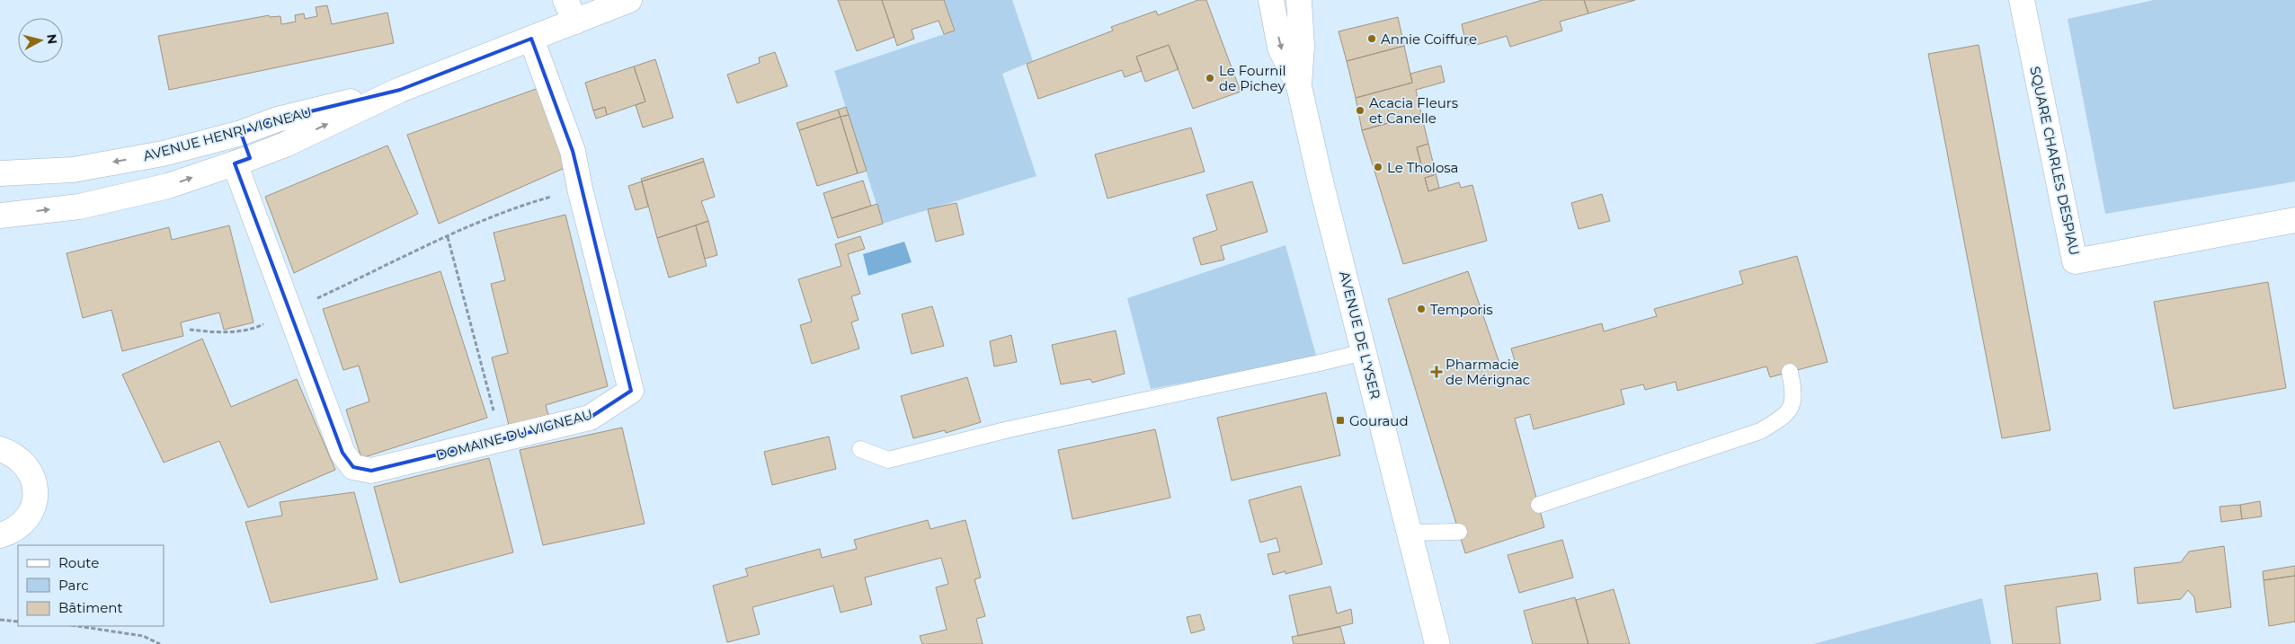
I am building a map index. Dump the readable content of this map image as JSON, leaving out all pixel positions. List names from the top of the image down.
{
  "streets": {
    "street": [
      "AVENUE HENRI VIGNEAU",
      "SQUARE CHARLES DESPIAU",
      "AVENUE DE L'YSER",
      "DOMAINE DU VIGNEAU"
    ]
  },
  "crossings": [
    ["AVENUE HENRI VIGNEAU", "DOMAINE DU VIGNEAU"]
  ],
  "places": {
    "other": [
      "Annie Coiffure",
      "Le Fournil de Pichey",
      "Acacia Fleurs et Canelle",
      "Le Tholosa",
      "Temporis"
    ],
    "health": ["Pharmacie de Mérignac"],
    "transit": ["Gouraud"]
  },
  "legend": ["Route", "Parc", "Bâtiment"],
  "north": "right"
}
